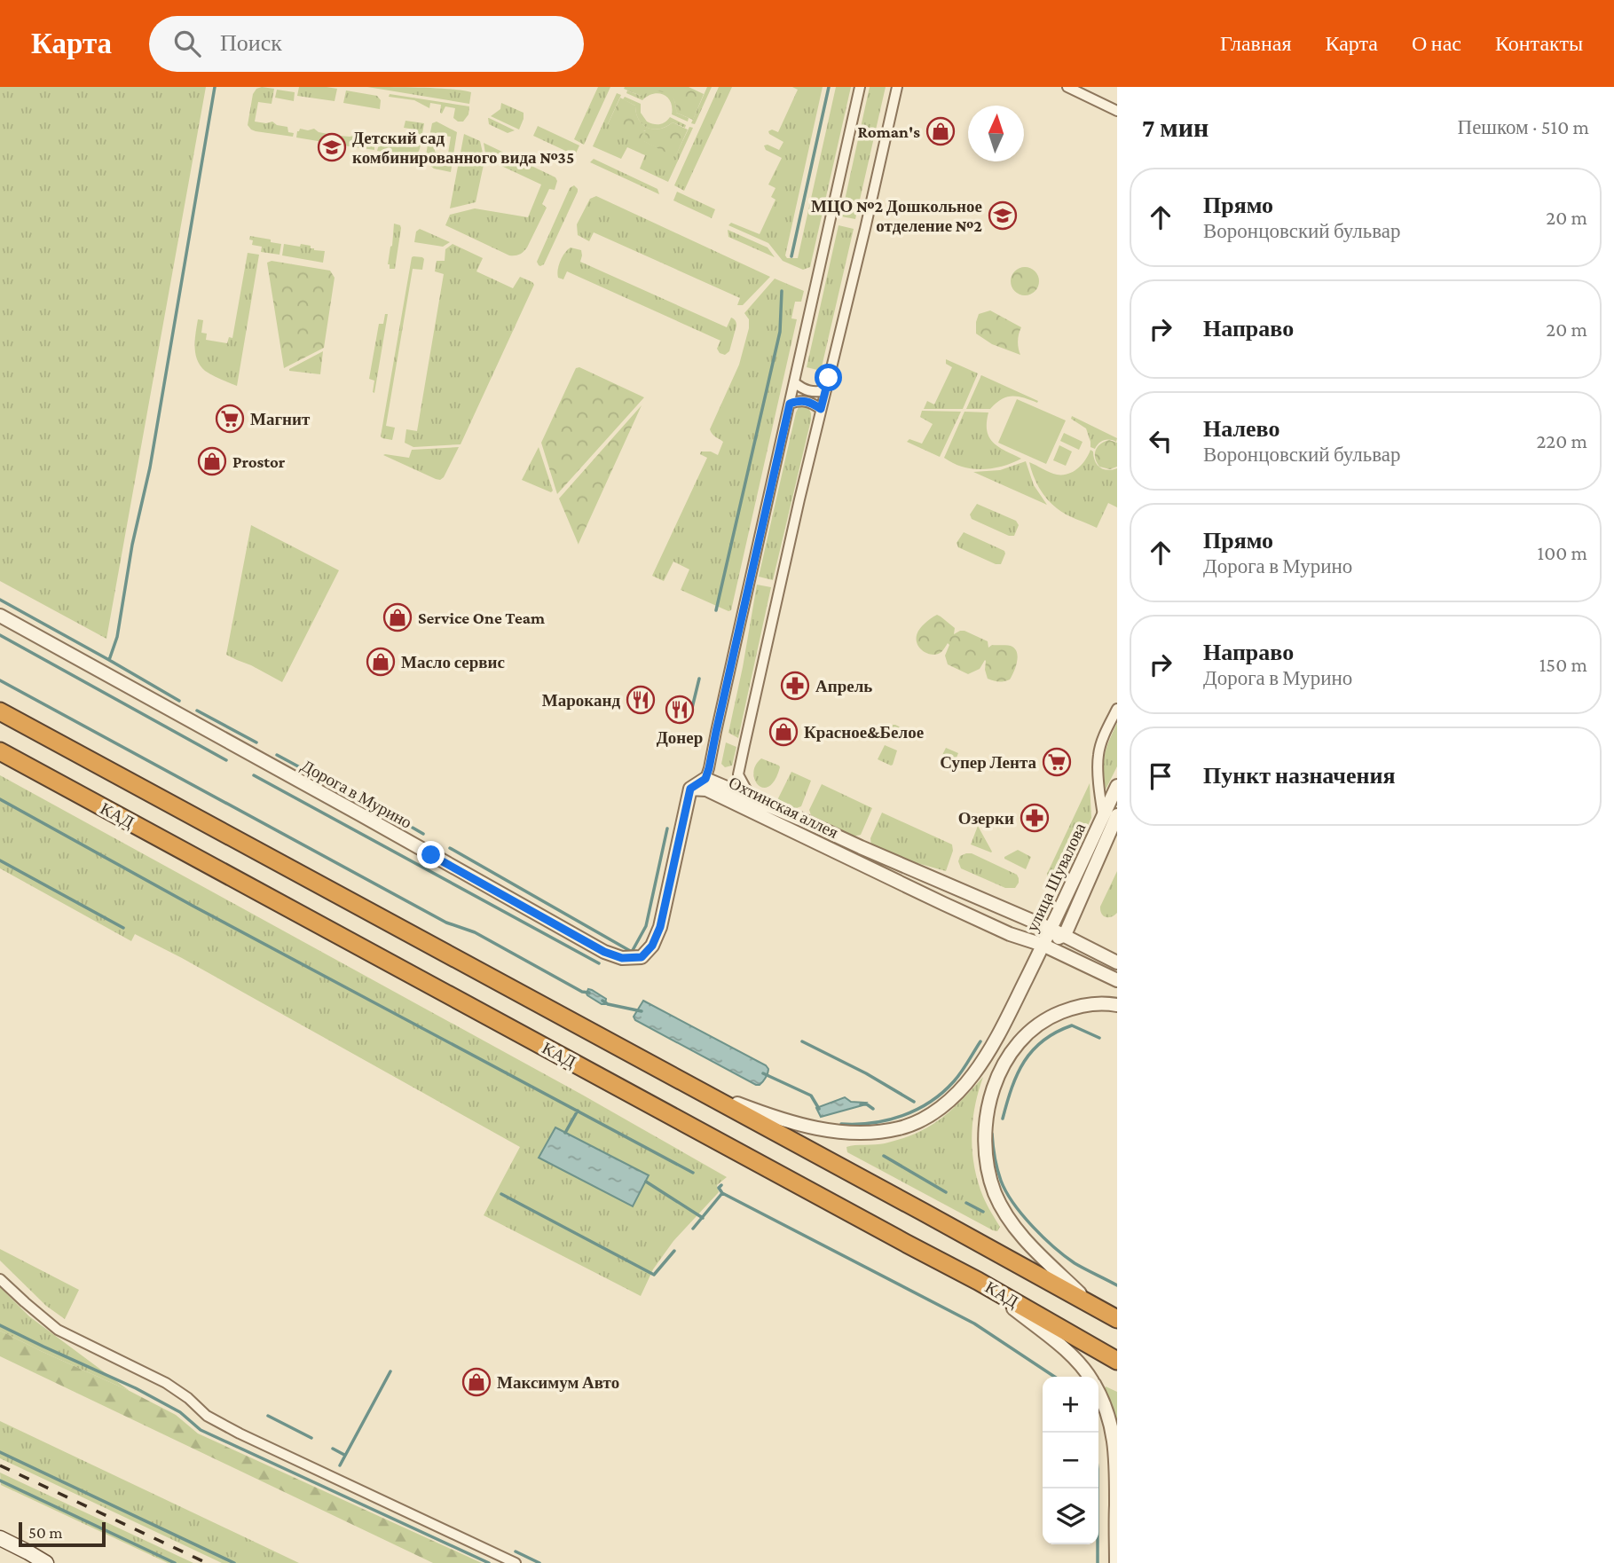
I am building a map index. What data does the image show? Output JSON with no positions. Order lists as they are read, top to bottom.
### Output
{
  "streets": {
    "highway": ["КАД"],
    "street": ["Дорога в Мурино", "Охтинская аллея", "улица Шувалова"]
  },
  "crossings": [
    ["Дорога в Мурино", "Охтинская аллея"],
    ["Охтинская аллея", "улица Шувалова"]
  ],
  "places": {
    "shop": [
      "Roman's",
      "Prostor",
      "Service One Team",
      "Масло сервис",
      "Красное&Белое",
      "Максимум Авто"
    ],
    "school or university": ["Детский сад комбинированного вида №35", "МЦО №2 Дошкольное отделение №2"],
    "supermarket": ["Магнит", "Супер Лента"],
    "pharmacy": ["Апрель", "Озерки"],
    "restaurant": ["Мароканд", "Донер"]
  },
  "scale_bar": "50 m",
  "north": "top",
  "page": {
    "header": "Карта",
    "search": "Поиск",
    "nav": [
      "Главная",
      "Карта",
      "О нас",
      "Контакты"
    ],
    "heading": ["7 мин", "Пешком · 510 m"],
    "list": [
      ["Прямо", "Воронцовский бульвар", "20 m"],
      ["Направо", "20 m"],
      ["Налево", "Воронцовский бульвар", "220 m"],
      ["Прямо", "Дорога в Мурино", "100 m"],
      ["Направо", "Дорога в Мурино", "150 m"],
      "Пункт назначения"
    ],
    "map_buttons": ["+", "−"],
    "scale": "50 m"
  }
}
